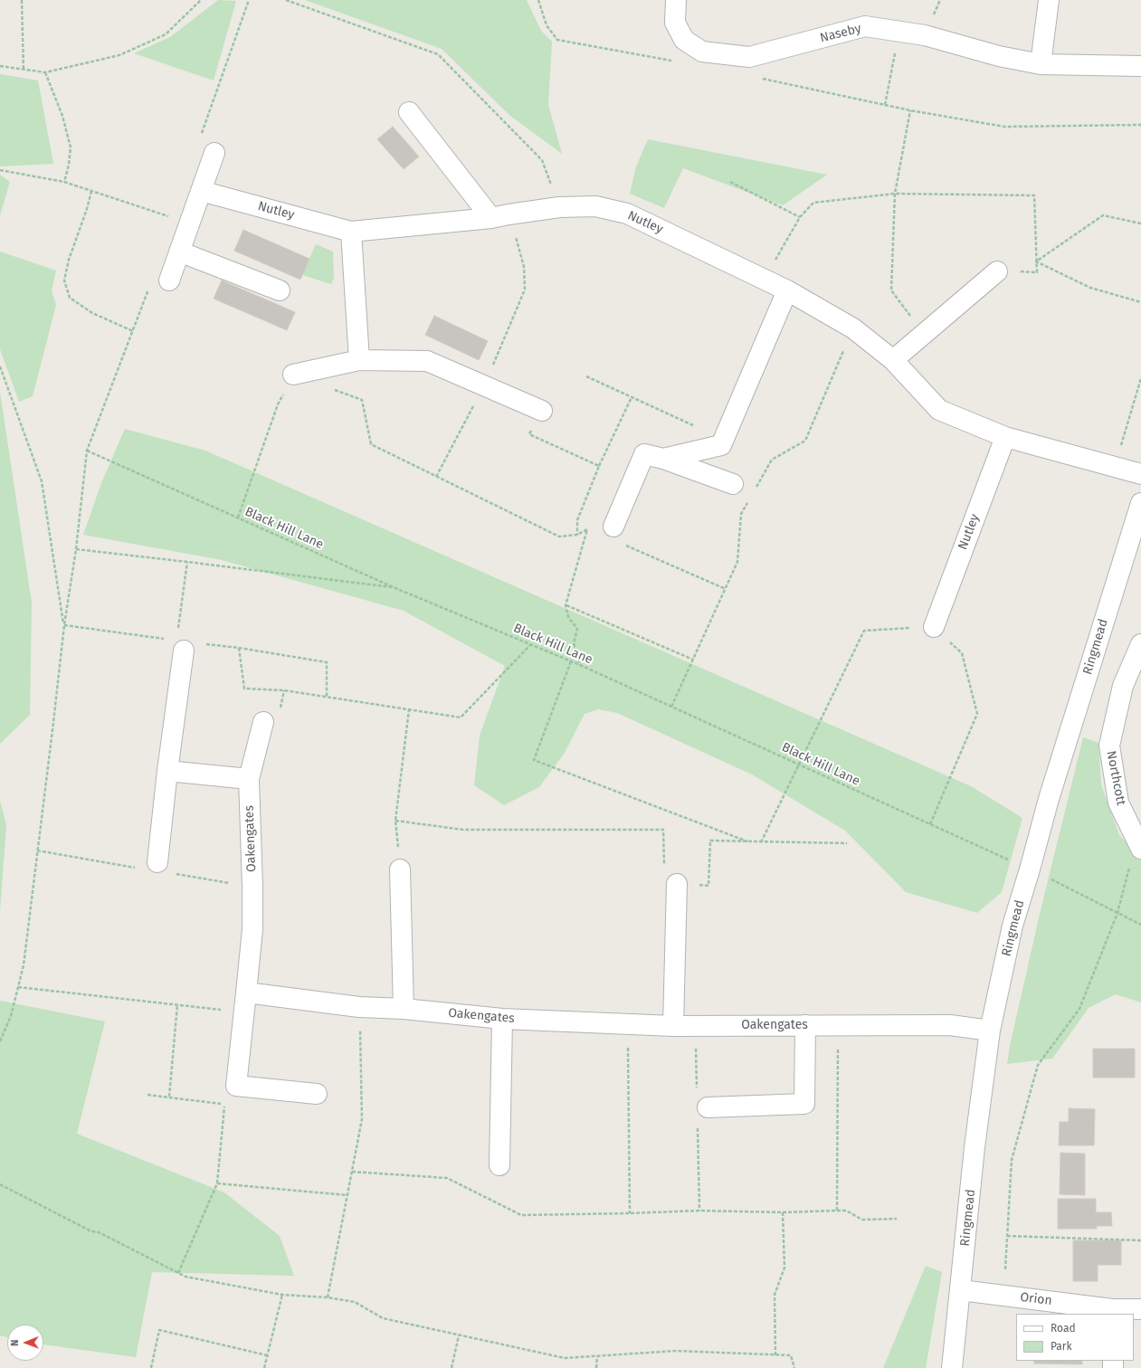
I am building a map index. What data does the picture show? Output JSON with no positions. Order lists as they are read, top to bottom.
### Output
{
  "streets": {
    "street": [
      "Naseby",
      "Nutley",
      "Ringmead",
      "Northcott",
      "Oakengates",
      "Orion"
    ],
    "path": ["Black Hill Lane"]
  },
  "crossings": [
    ["Ringmead", "Oakengates"],
    ["Ringmead", "Orion"]
  ],
  "legend": ["Road", "Park"],
  "north": "left"
}
